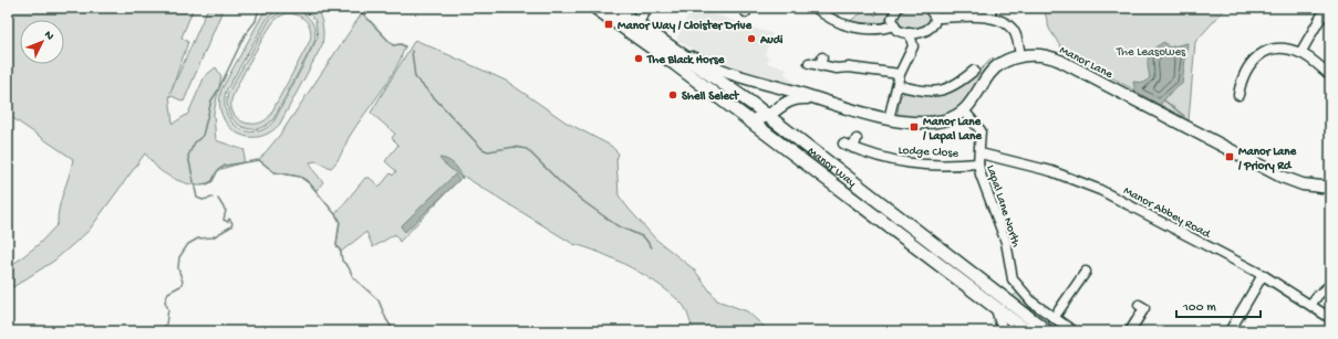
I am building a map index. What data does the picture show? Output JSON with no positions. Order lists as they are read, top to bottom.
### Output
{
  "streets": {
    "highway": ["Manor Way"],
    "main road": ["Manor Lane"],
    "street": ["Lodge Close", "Lapal Lane North", "Manor Abbey Road"]
  },
  "crossings": [
    ["Manor Lane", "Manor Way"],
    ["Manor Lane", "Lapal Lane North"],
    ["Lodge Close", "Lapal Lane North"],
    ["Lapal Lane North", "Manor Abbey Road"]
  ],
  "parks": ["The Leasowes"],
  "places": {
    "transit": ["Manor Way / Cloister Drive", "Manor Lane / Lapal Lane", "Manor Lane / Priory Rd"],
    "other": ["Audi", "The Black Horse", "Shell Select"]
  },
  "scale_bar": "100 m",
  "north": "top right"
}
